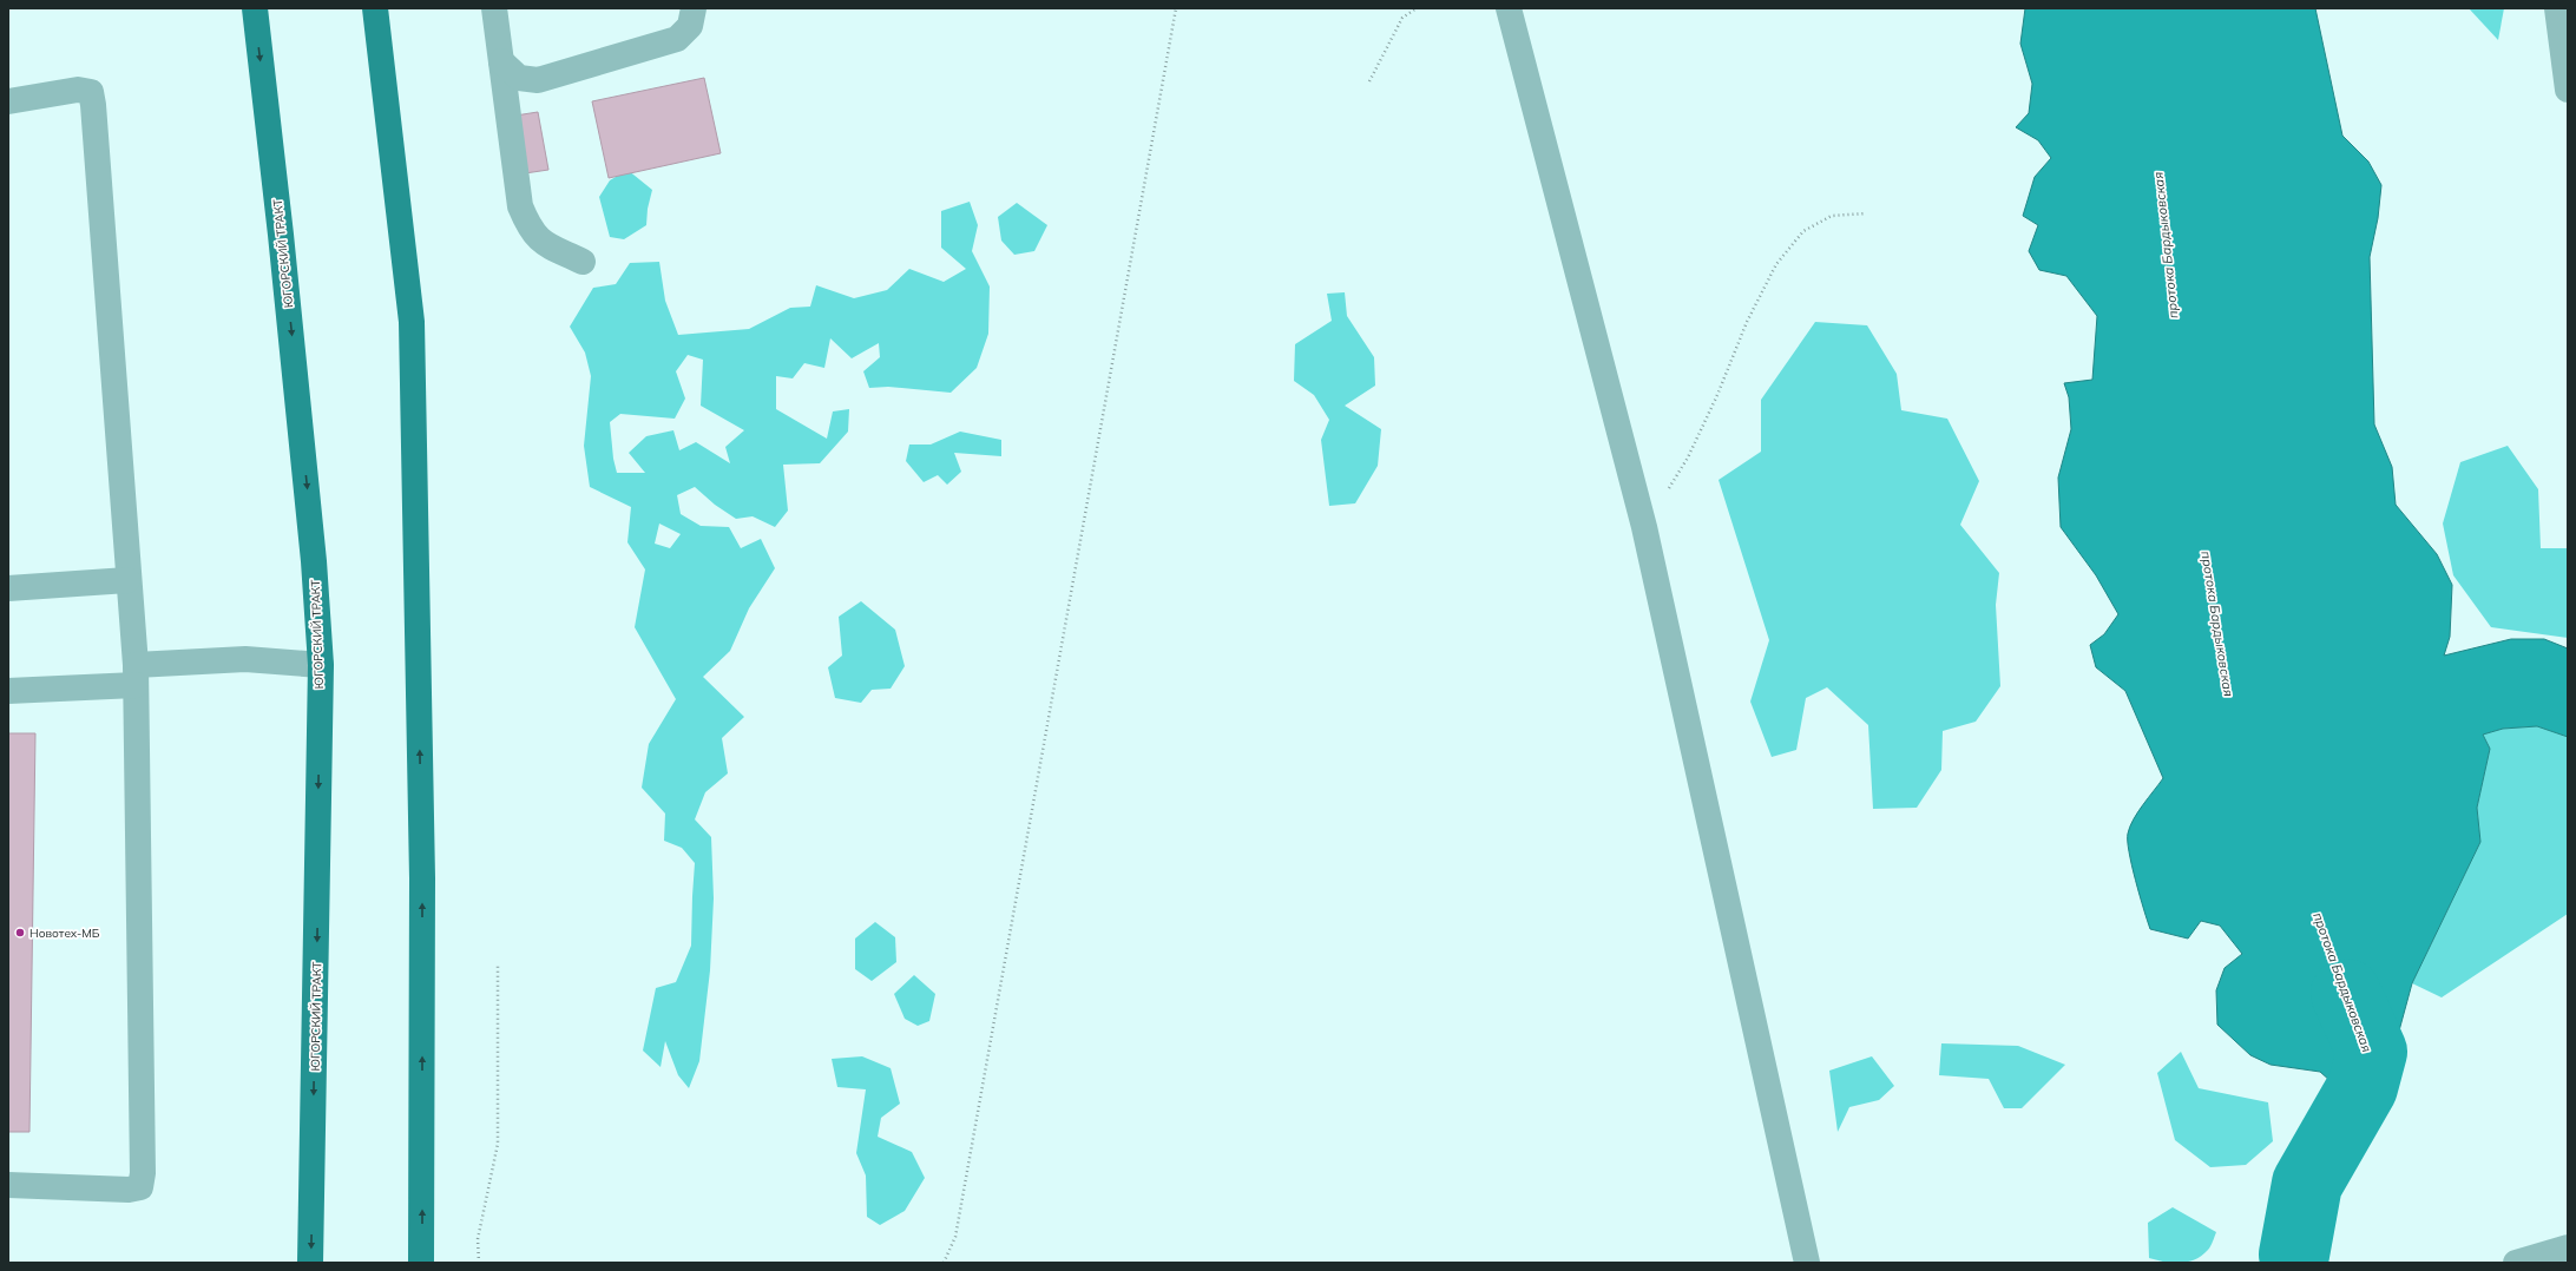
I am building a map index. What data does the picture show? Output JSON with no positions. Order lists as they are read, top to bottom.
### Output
{
  "streets": {
    "main road": ["ЮГОРСКИЙ ТРАКТ"]
  },
  "water": ["протока Бардыковская"],
  "places": ["Новотех-МБ"]
}
